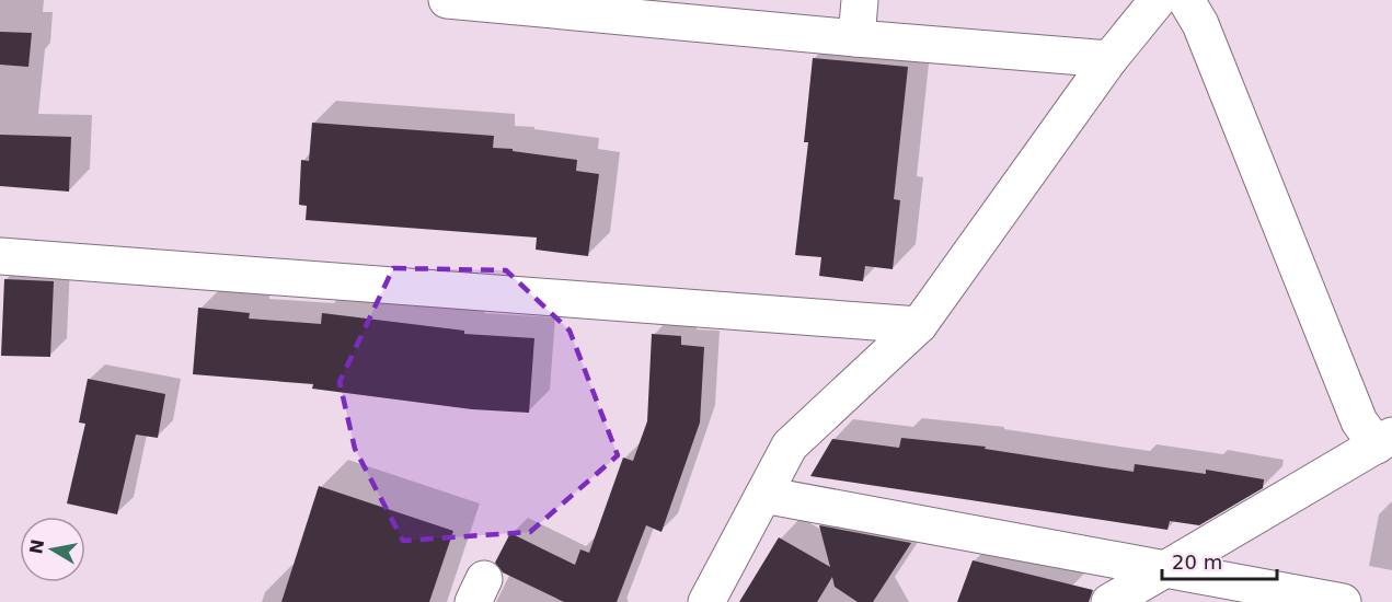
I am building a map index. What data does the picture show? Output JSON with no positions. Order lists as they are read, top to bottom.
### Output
{
  "scale_bar": "20 m",
  "north": "left"
}
